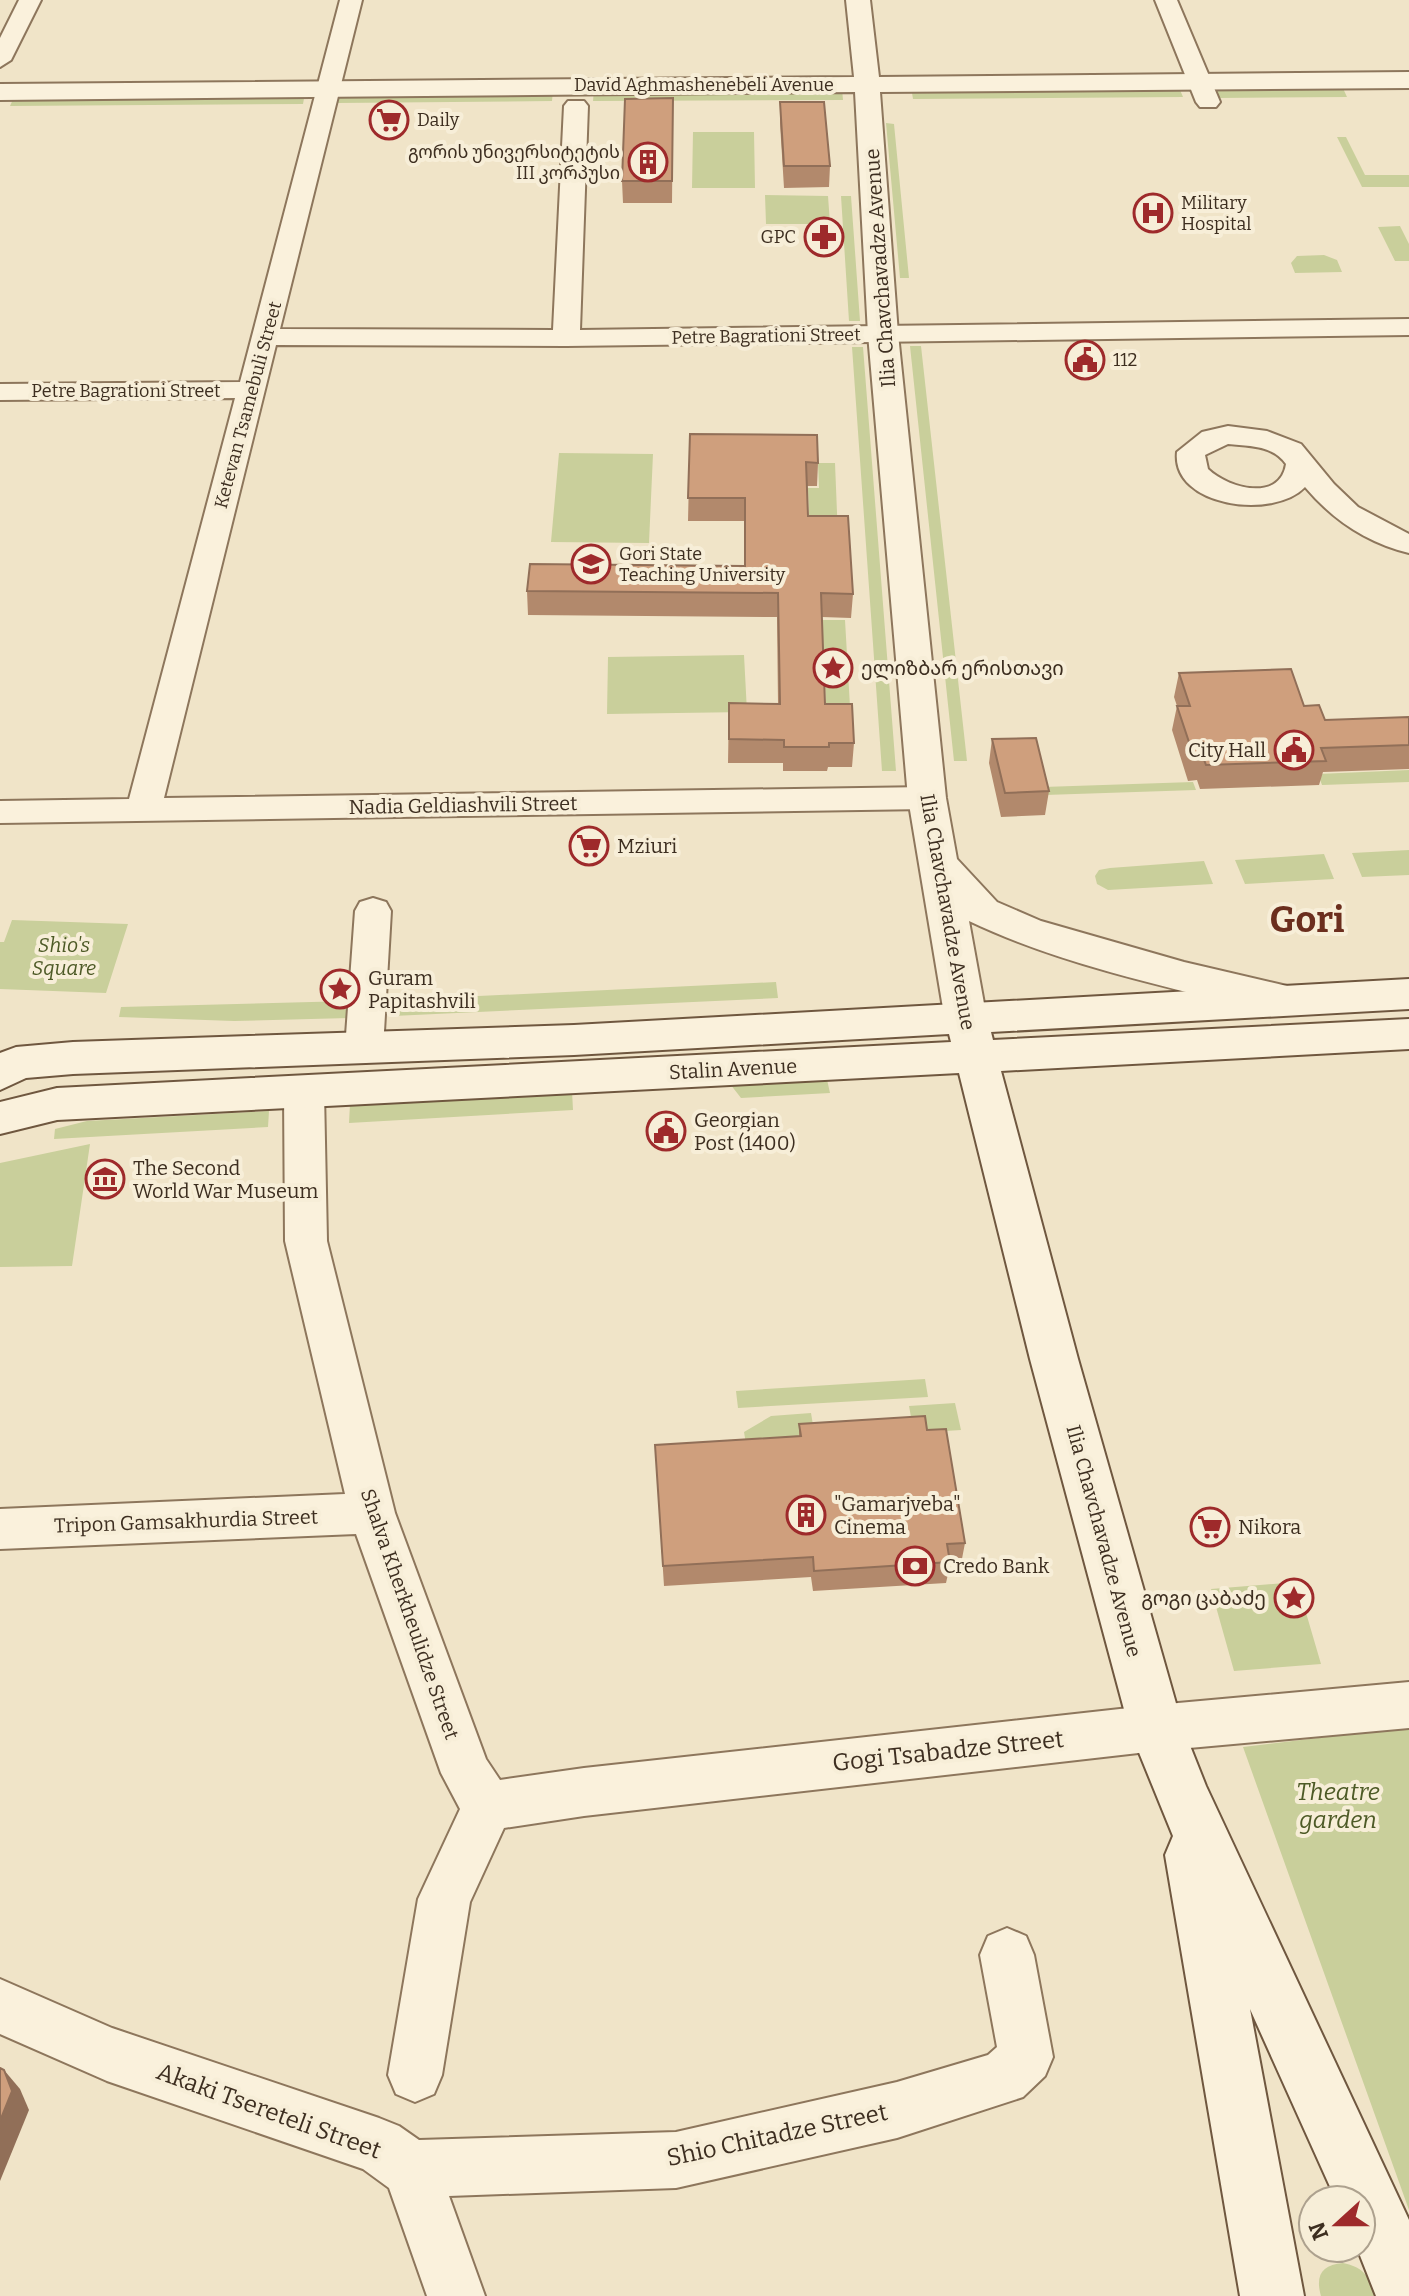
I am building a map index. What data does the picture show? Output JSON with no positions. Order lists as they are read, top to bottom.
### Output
{
  "streets": {
    "street": [
      "David Aghmashenebeli Avenue",
      "Ilia Chavchavadze Avenue",
      "Petre Bagrationi Street",
      "Ketevan Tsamebuli Street",
      "Nadia Geldiashvili Street",
      "Stalin Avenue",
      "Tripon Gamsakhurdia Street",
      "Shalva Kherkheulidze Street",
      "Gogi Tsabadze Street",
      "Akaki Tsereteli Street",
      "Shio Chitadze Street"
    ]
  },
  "crossings": [
    ["David Aghmashenebeli Avenue", "Ilia Chavchavadze Avenue"],
    ["David Aghmashenebeli Avenue", "Ketevan Tsamebuli Street"],
    ["Ilia Chavchavadze Avenue", "Petre Bagrationi Street"],
    ["Ilia Chavchavadze Avenue", "Nadia Geldiashvili Street"],
    ["Ilia Chavchavadze Avenue", "Stalin Avenue"],
    ["Ilia Chavchavadze Avenue", "Gogi Tsabadze Street"],
    ["Petre Bagrationi Street", "Ketevan Tsamebuli Street"],
    ["Ketevan Tsamebuli Street", "Nadia Geldiashvili Street"],
    ["Stalin Avenue", "Shalva Kherkheulidze Street"],
    ["Tripon Gamsakhurdia Street", "Shalva Kherkheulidze Street"],
    ["Shalva Kherkheulidze Street", "Gogi Tsabadze Street"],
    ["Akaki Tsereteli Street", "Shio Chitadze Street"]
  ],
  "districts": ["Gori"],
  "parks": ["Shio's Square", "Theatre garden"],
  "places": {
    "supermarket": ["Daily", "Mziuri", "Nikora"],
    "building": ["გორის უნივერსიტეტის III კორპუსი", "\"Gamarjveba\" Cinema"],
    "hospital": ["Military Hospital"],
    "pharmacy": ["GPC"],
    "public building": ["112", "City Hall", "Georgian Post (1400)"],
    "school or university": ["Gori State Teaching University"],
    "place": ["ელიზბარ ერისთავი", "Guram Papitashvili", "გოგი ცაბაძე"],
    "museum": ["The Second World War Museum"],
    "bank": ["Credo Bank"]
  },
  "north": "left"
}
